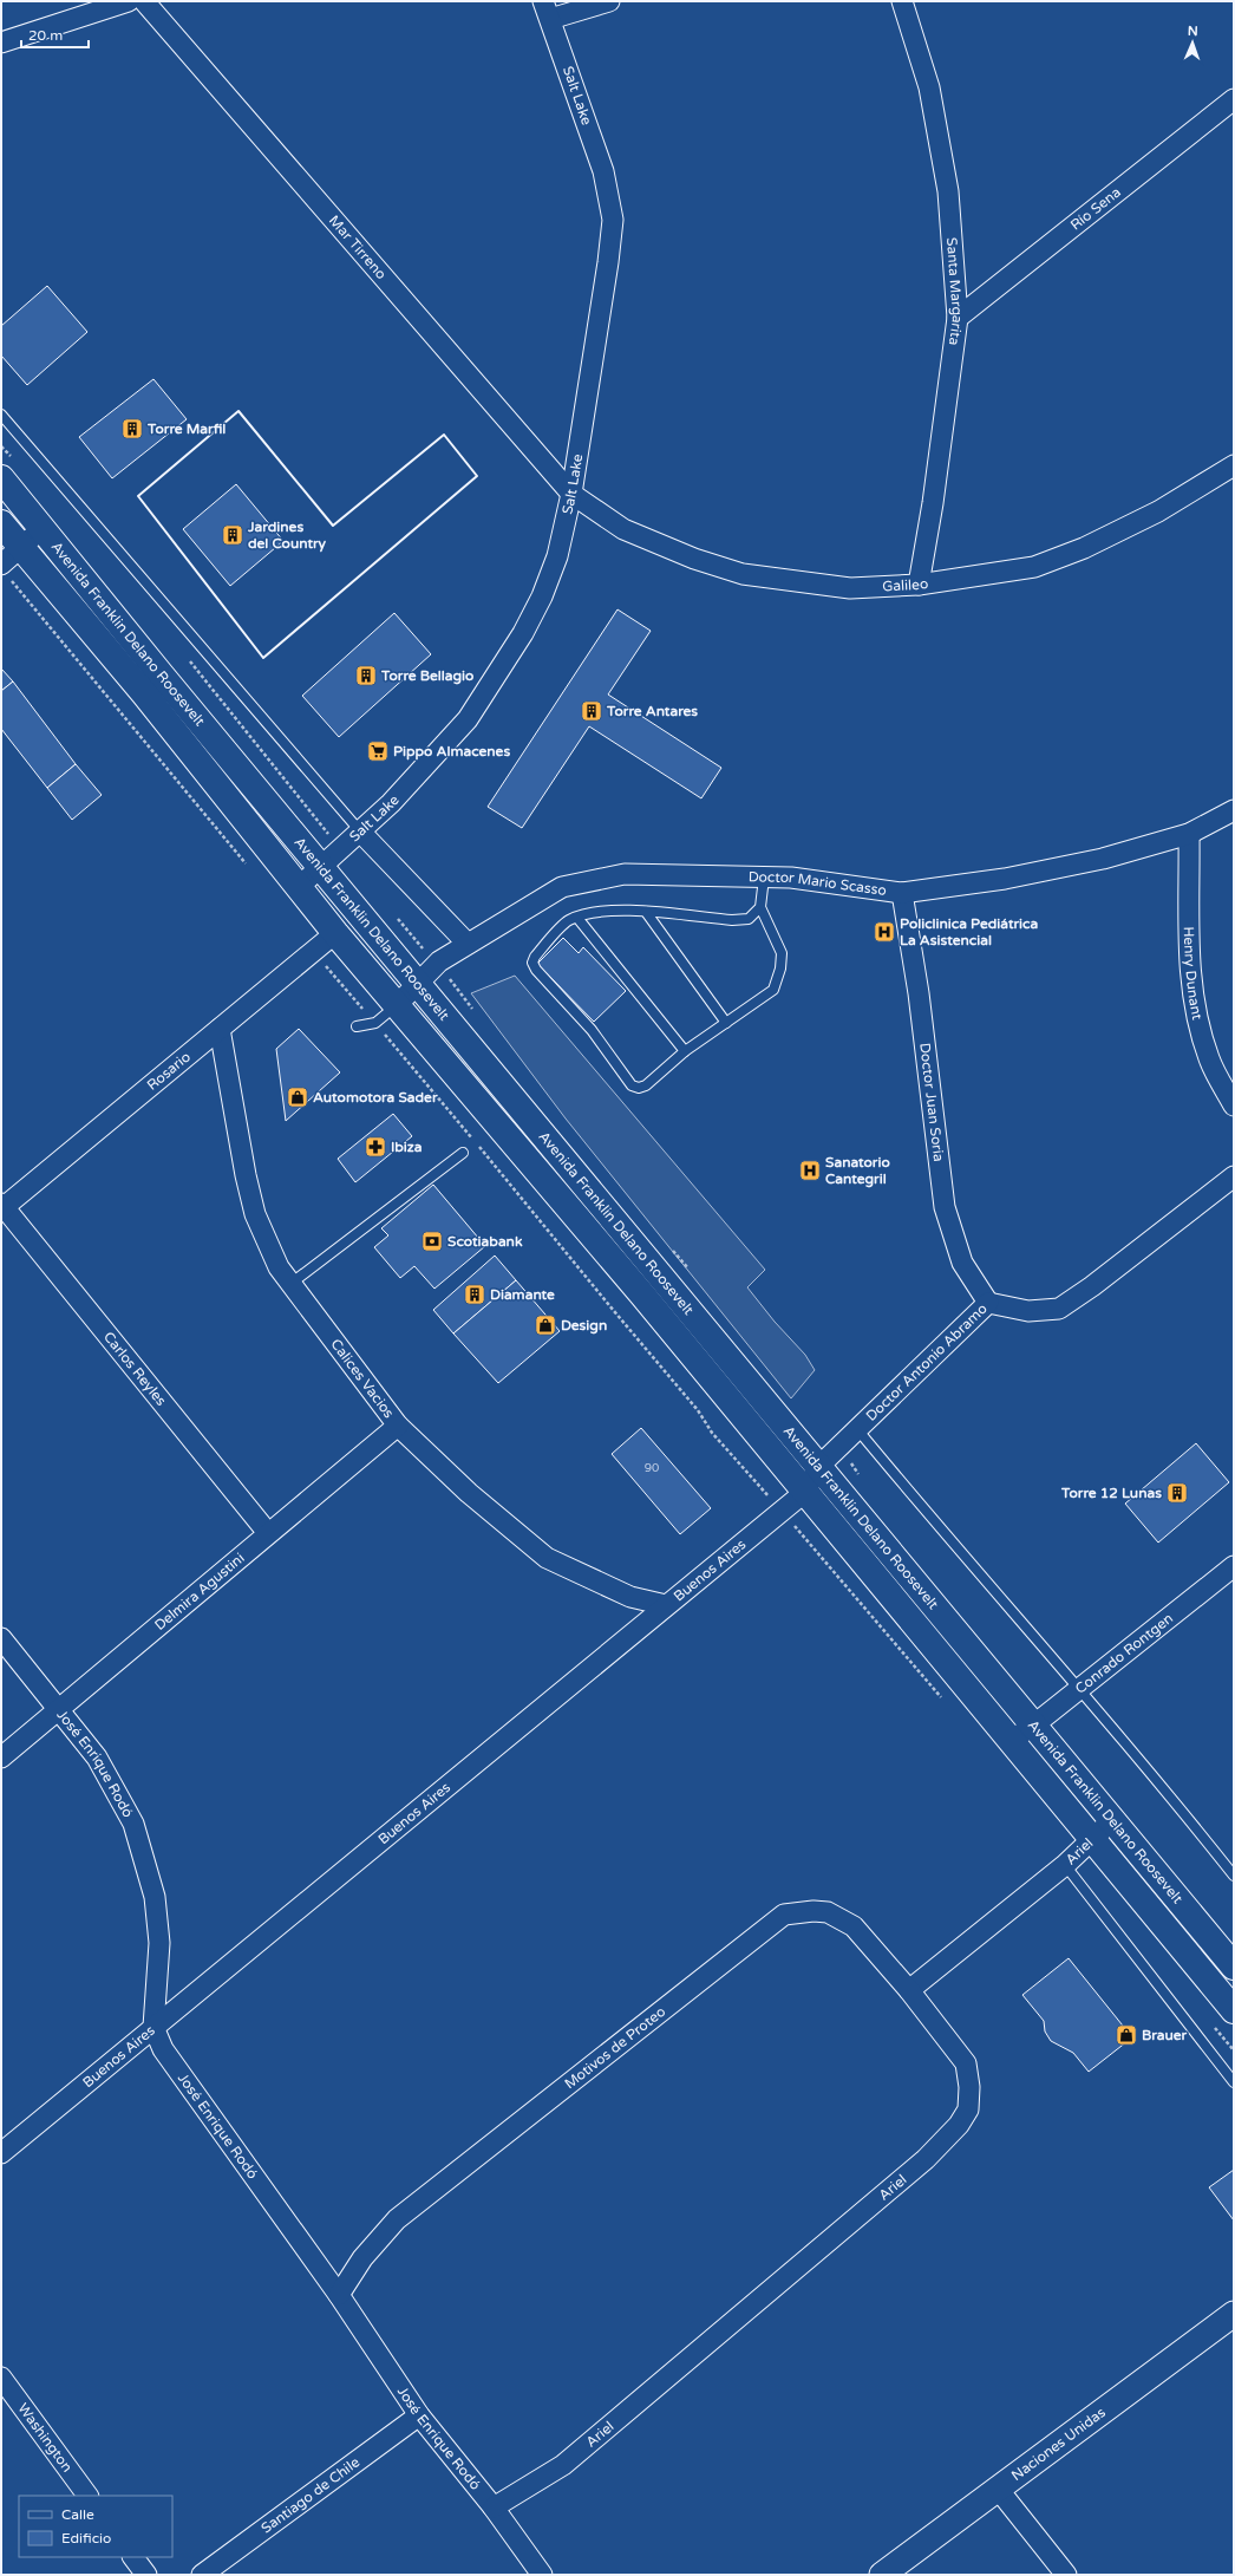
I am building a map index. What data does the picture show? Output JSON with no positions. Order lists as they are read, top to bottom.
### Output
{
  "streets": {
    "main road": ["Avenida Franklin Delano Roosevelt"],
    "street": [
      "Salt Lake",
      "Río Sena",
      "Mar Tirreno",
      "Santa Margarita",
      "Galileo",
      "Doctor Mario Scasso",
      "Henry Dunant",
      "Rosario",
      "Doctor Juan Soria",
      "Doctor Antonio Abramo",
      "Carlos Reyles",
      "Calices Vacios",
      "Buenos Aires",
      "Delmira Agustini",
      "Conrado Rontgen",
      "José Enrique Rodó",
      "Ariel",
      "Motivos de Proteo",
      "Washington",
      "Naciones Unidas",
      "Santiago de Chile"
    ]
  },
  "crossings": [
    ["Salt Lake", "Mar Tirreno"],
    ["Salt Lake", "Galileo"],
    ["Salt Lake", "Avenida Franklin Delano Roosevelt"],
    ["Río Sena", "Santa Margarita"],
    ["Mar Tirreno", "Galileo"],
    ["Santa Margarita", "Galileo"],
    ["Avenida Franklin Delano Roosevelt", "Doctor Mario Scasso"],
    ["Avenida Franklin Delano Roosevelt", "Rosario"],
    ["Avenida Franklin Delano Roosevelt", "Doctor Antonio Abramo"],
    ["Avenida Franklin Delano Roosevelt", "Buenos Aires"],
    ["Avenida Franklin Delano Roosevelt", "Conrado Rontgen"],
    ["Avenida Franklin Delano Roosevelt", "Ariel"],
    ["Doctor Mario Scasso", "Henry Dunant"],
    ["Doctor Mario Scasso", "Doctor Juan Soria"],
    ["Rosario", "Carlos Reyles"],
    ["Rosario", "Calices Vacios"],
    ["Doctor Juan Soria", "Doctor Antonio Abramo"],
    ["Doctor Antonio Abramo", "Buenos Aires"],
    ["Carlos Reyles", "Delmira Agustini"],
    ["Calices Vacios", "Buenos Aires"],
    ["Calices Vacios", "Delmira Agustini"],
    ["Buenos Aires", "José Enrique Rodó"],
    ["Delmira Agustini", "José Enrique Rodó"],
    ["José Enrique Rodó", "Ariel"],
    ["José Enrique Rodó", "Motivos de Proteo"],
    ["José Enrique Rodó", "Santiago de Chile"],
    ["Ariel", "Motivos de Proteo"]
  ],
  "places": {
    "building": [
      "Torre Marfil",
      "Jardines del Country",
      "Torre Bellagio",
      "Torre Antares",
      "Diamante",
      "Torre 12 Lunas"
    ],
    "supermarket": ["Pippo Almacenes"],
    "hospital": ["Policlinica Pediátrica La Asistencial", "Sanatorio Cantegril"],
    "shop": ["Automotora Sader", "Design", "Brauer"],
    "pharmacy": ["Ibiza"],
    "bank": ["Scotiabank"]
  },
  "house_numbers": ["90"],
  "legend": ["Calle", "Edificio"],
  "scale_bar": "20 m",
  "north": "top"
}
